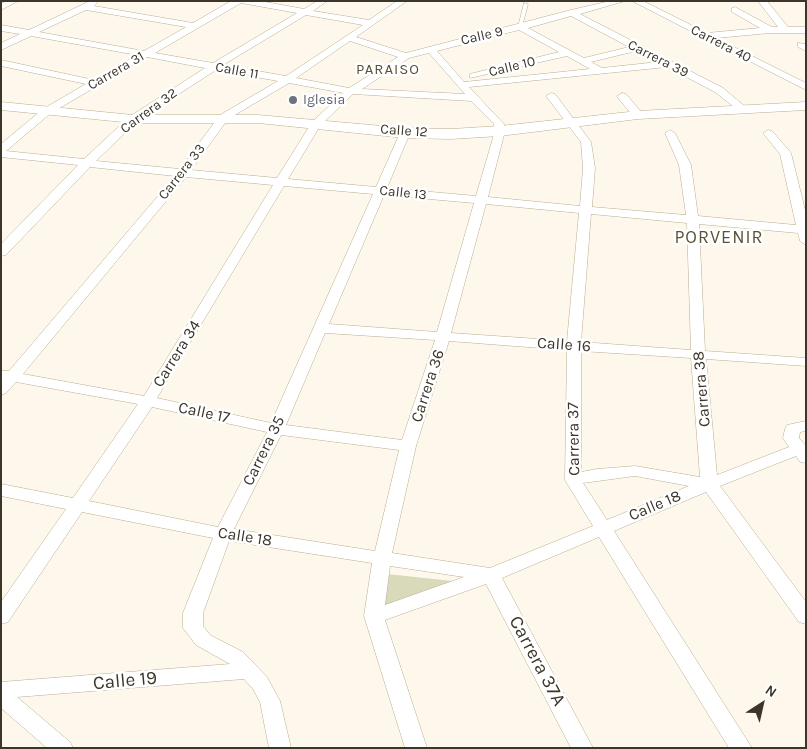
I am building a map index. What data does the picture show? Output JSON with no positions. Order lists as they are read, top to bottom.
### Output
{
  "streets": {
    "street": [
      "Calle 9",
      "Carrera 40",
      "Carrera 39",
      "Calle 10",
      "Carrera 31",
      "Calle 11",
      "Carrera 32",
      "Calle 12",
      "Carrera 33",
      "Calle 13",
      "Calle 16",
      "Carrera 34",
      "Carrera 36",
      "Carrera 38",
      "Calle 17",
      "Carrera 37",
      "Carrera 35",
      "Calle 18",
      "Carrera 37A",
      "Calle 19"
    ]
  },
  "crossings": [
    ["Calle 9", "Carrera 39"],
    ["Calle 9", "Calle 11"],
    ["Calle 9", "Carrera 34"],
    ["Carrera 39", "Calle 12"],
    ["Carrera 31", "Calle 11"],
    ["Carrera 31", "Calle 12"],
    ["Calle 11", "Carrera 32"],
    ["Calle 11", "Carrera 33"],
    ["Calle 11", "Carrera 34"],
    ["Carrera 32", "Calle 12"],
    ["Carrera 32", "Calle 13"],
    ["Calle 12", "Carrera 33"],
    ["Calle 12", "Carrera 34"],
    ["Calle 12", "Carrera 36"],
    ["Calle 12", "Carrera 37"],
    ["Calle 12", "Carrera 35"],
    ["Carrera 33", "Calle 13"],
    ["Carrera 33", "Calle 17"],
    ["Calle 13", "Carrera 34"],
    ["Calle 13", "Carrera 36"],
    ["Calle 13", "Carrera 38"],
    ["Calle 13", "Carrera 37"],
    ["Calle 13", "Carrera 35"],
    ["Calle 16", "Carrera 36"],
    ["Calle 16", "Carrera 38"],
    ["Calle 16", "Carrera 37"],
    ["Calle 16", "Carrera 35"],
    ["Carrera 34", "Calle 17"],
    ["Carrera 34", "Calle 18"],
    ["Carrera 36", "Calle 17"],
    ["Carrera 36", "Calle 18"],
    ["Carrera 38", "Calle 18"],
    ["Calle 17", "Carrera 35"],
    ["Carrera 37", "Calle 18"],
    ["Carrera 35", "Calle 18"],
    ["Carrera 35", "Calle 19"],
    ["Calle 18", "Carrera 37A"]
  ],
  "districts": ["PARAISO", "PORVENIR"],
  "places": ["Iglesia"],
  "north": "top right"
}
